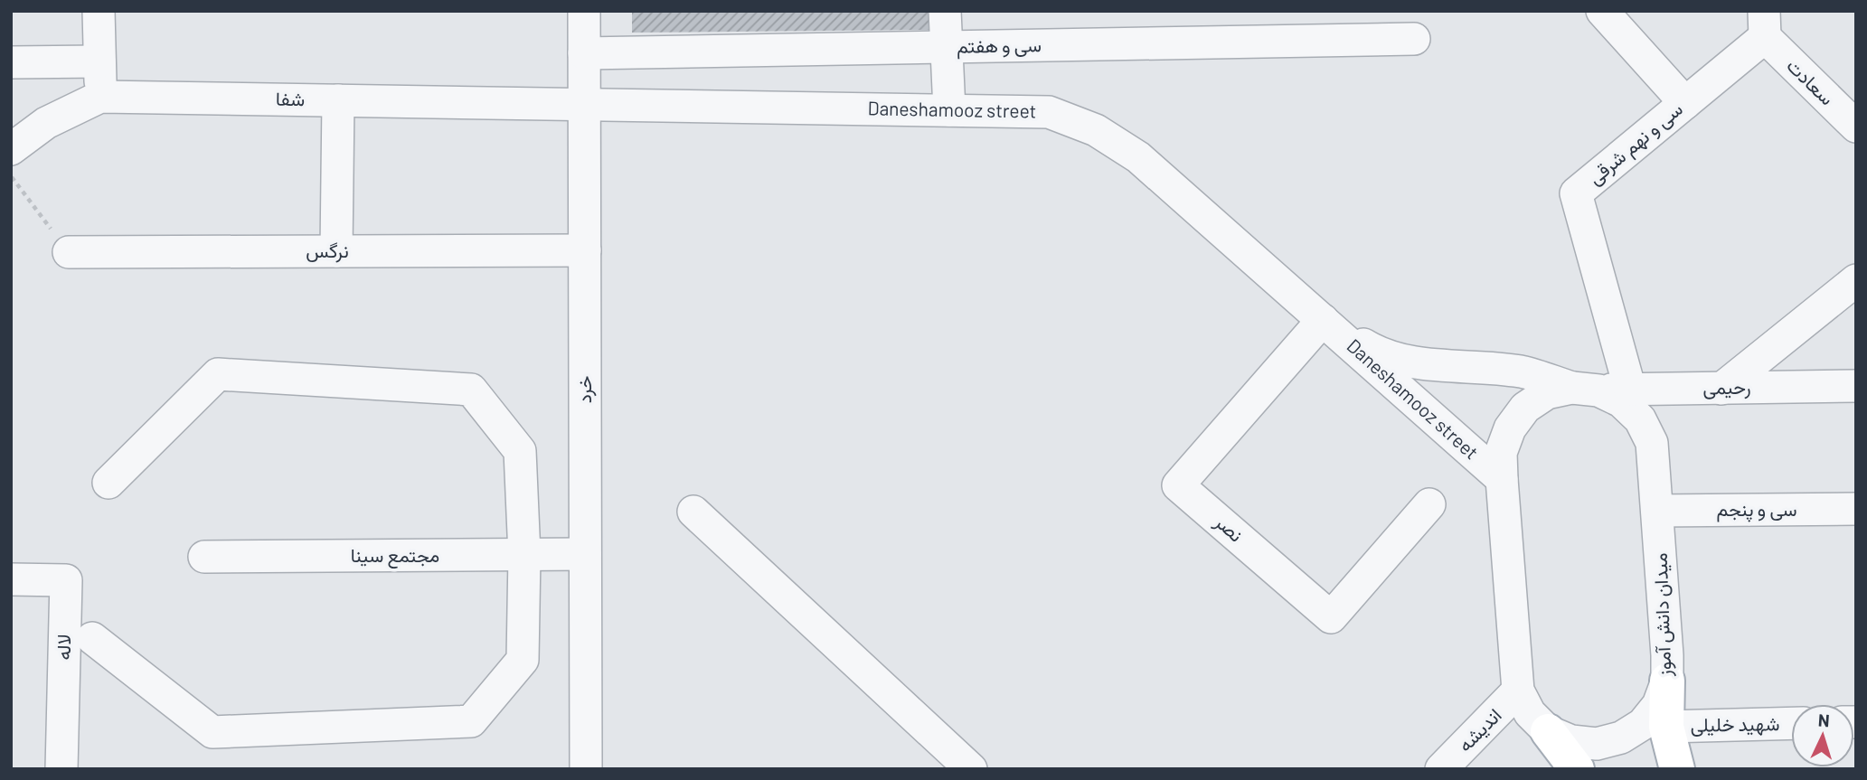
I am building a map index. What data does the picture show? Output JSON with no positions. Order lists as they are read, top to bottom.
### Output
{
  "streets": {
    "street": [
      "سی و هفتم",
      "سعادت",
      "شفا",
      "Daneshamooz street",
      "سی و نهم شرقی",
      "نرگس",
      "رحیمی",
      "خرد",
      "سی و پنجم",
      "نصر",
      "مجتمع سینا",
      "میدان دانش آموز",
      "لاله",
      "شهید خلیلی",
      "اندیشه"
    ]
  },
  "crossings": [
    ["سی و هفتم", "خرد"],
    ["سعادت", "سی و نهم شرقی"],
    ["شفا", "Daneshamooz street"],
    ["شفا", "خرد"],
    ["Daneshamooz street", "رحیمی"],
    ["Daneshamooz street", "خرد"],
    ["Daneshamooz street", "نصر"],
    ["Daneshamooz street", "میدان دانش آموز"],
    ["سی و نهم شرقی", "رحیمی"],
    ["نرگس", "خرد"],
    ["رحیمی", "میدان دانش آموز"],
    ["خرد", "مجتمع سینا"],
    ["سی و پنجم", "میدان دانش آموز"],
    ["میدان دانش آموز", "اندیشه"]
  ],
  "north": "top"
}
